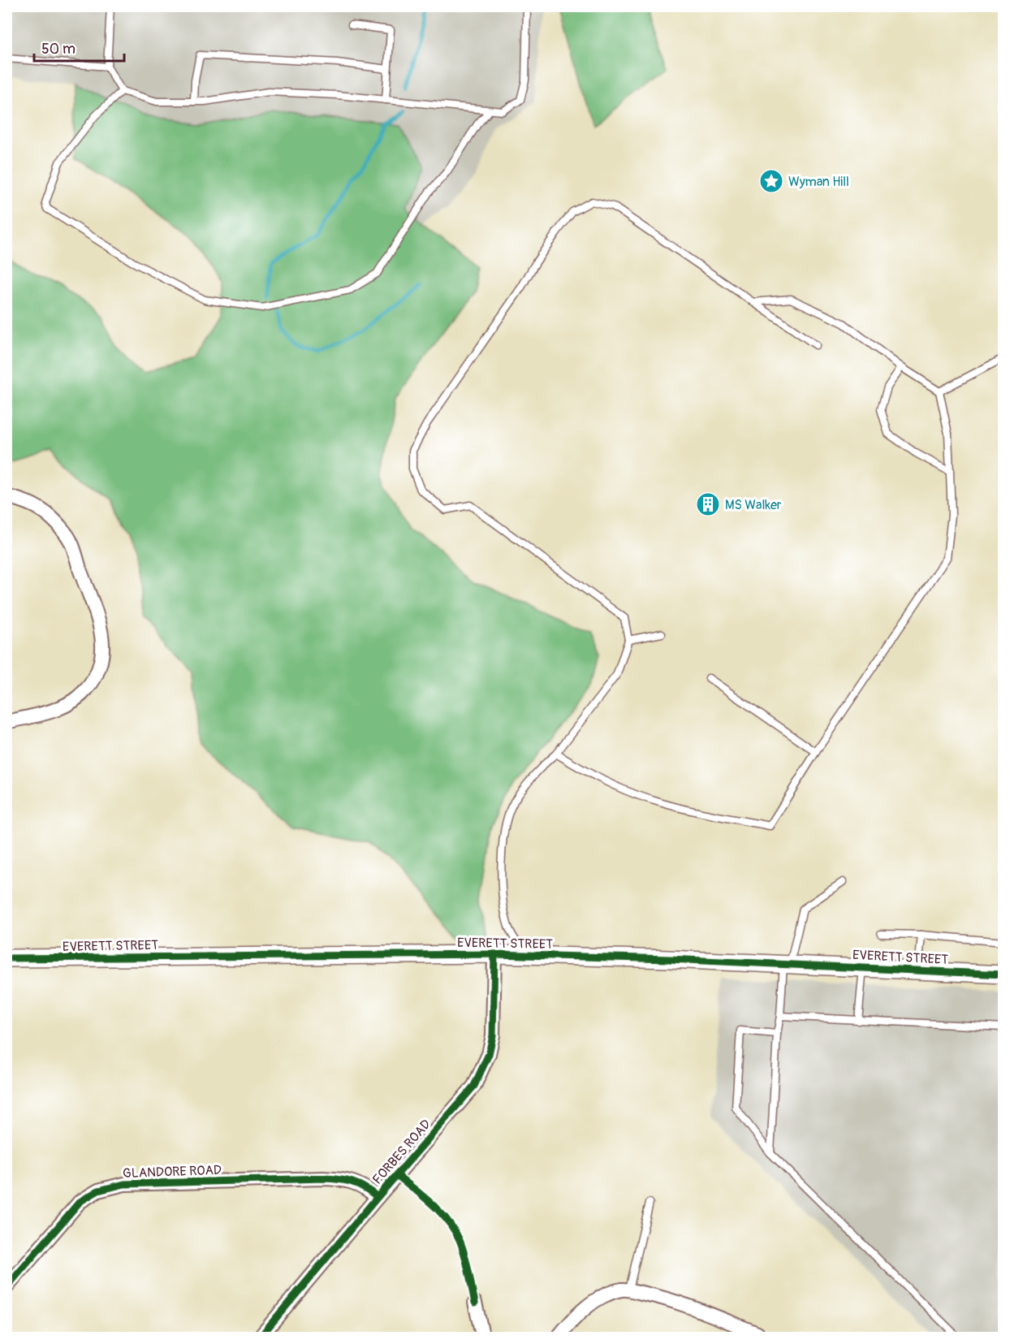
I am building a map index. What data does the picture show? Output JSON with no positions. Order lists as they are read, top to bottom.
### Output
{
  "streets": {
    "street": ["EVERETT STREET", "FORBES ROAD", "GLANDORE ROAD"]
  },
  "crossings": [
    ["EVERETT STREET", "FORBES ROAD"],
    ["FORBES ROAD", "GLANDORE ROAD"]
  ],
  "places": {
    "place": ["Wyman Hill"],
    "building": ["MS Walker"]
  },
  "scale_bar": "50 m"
}
